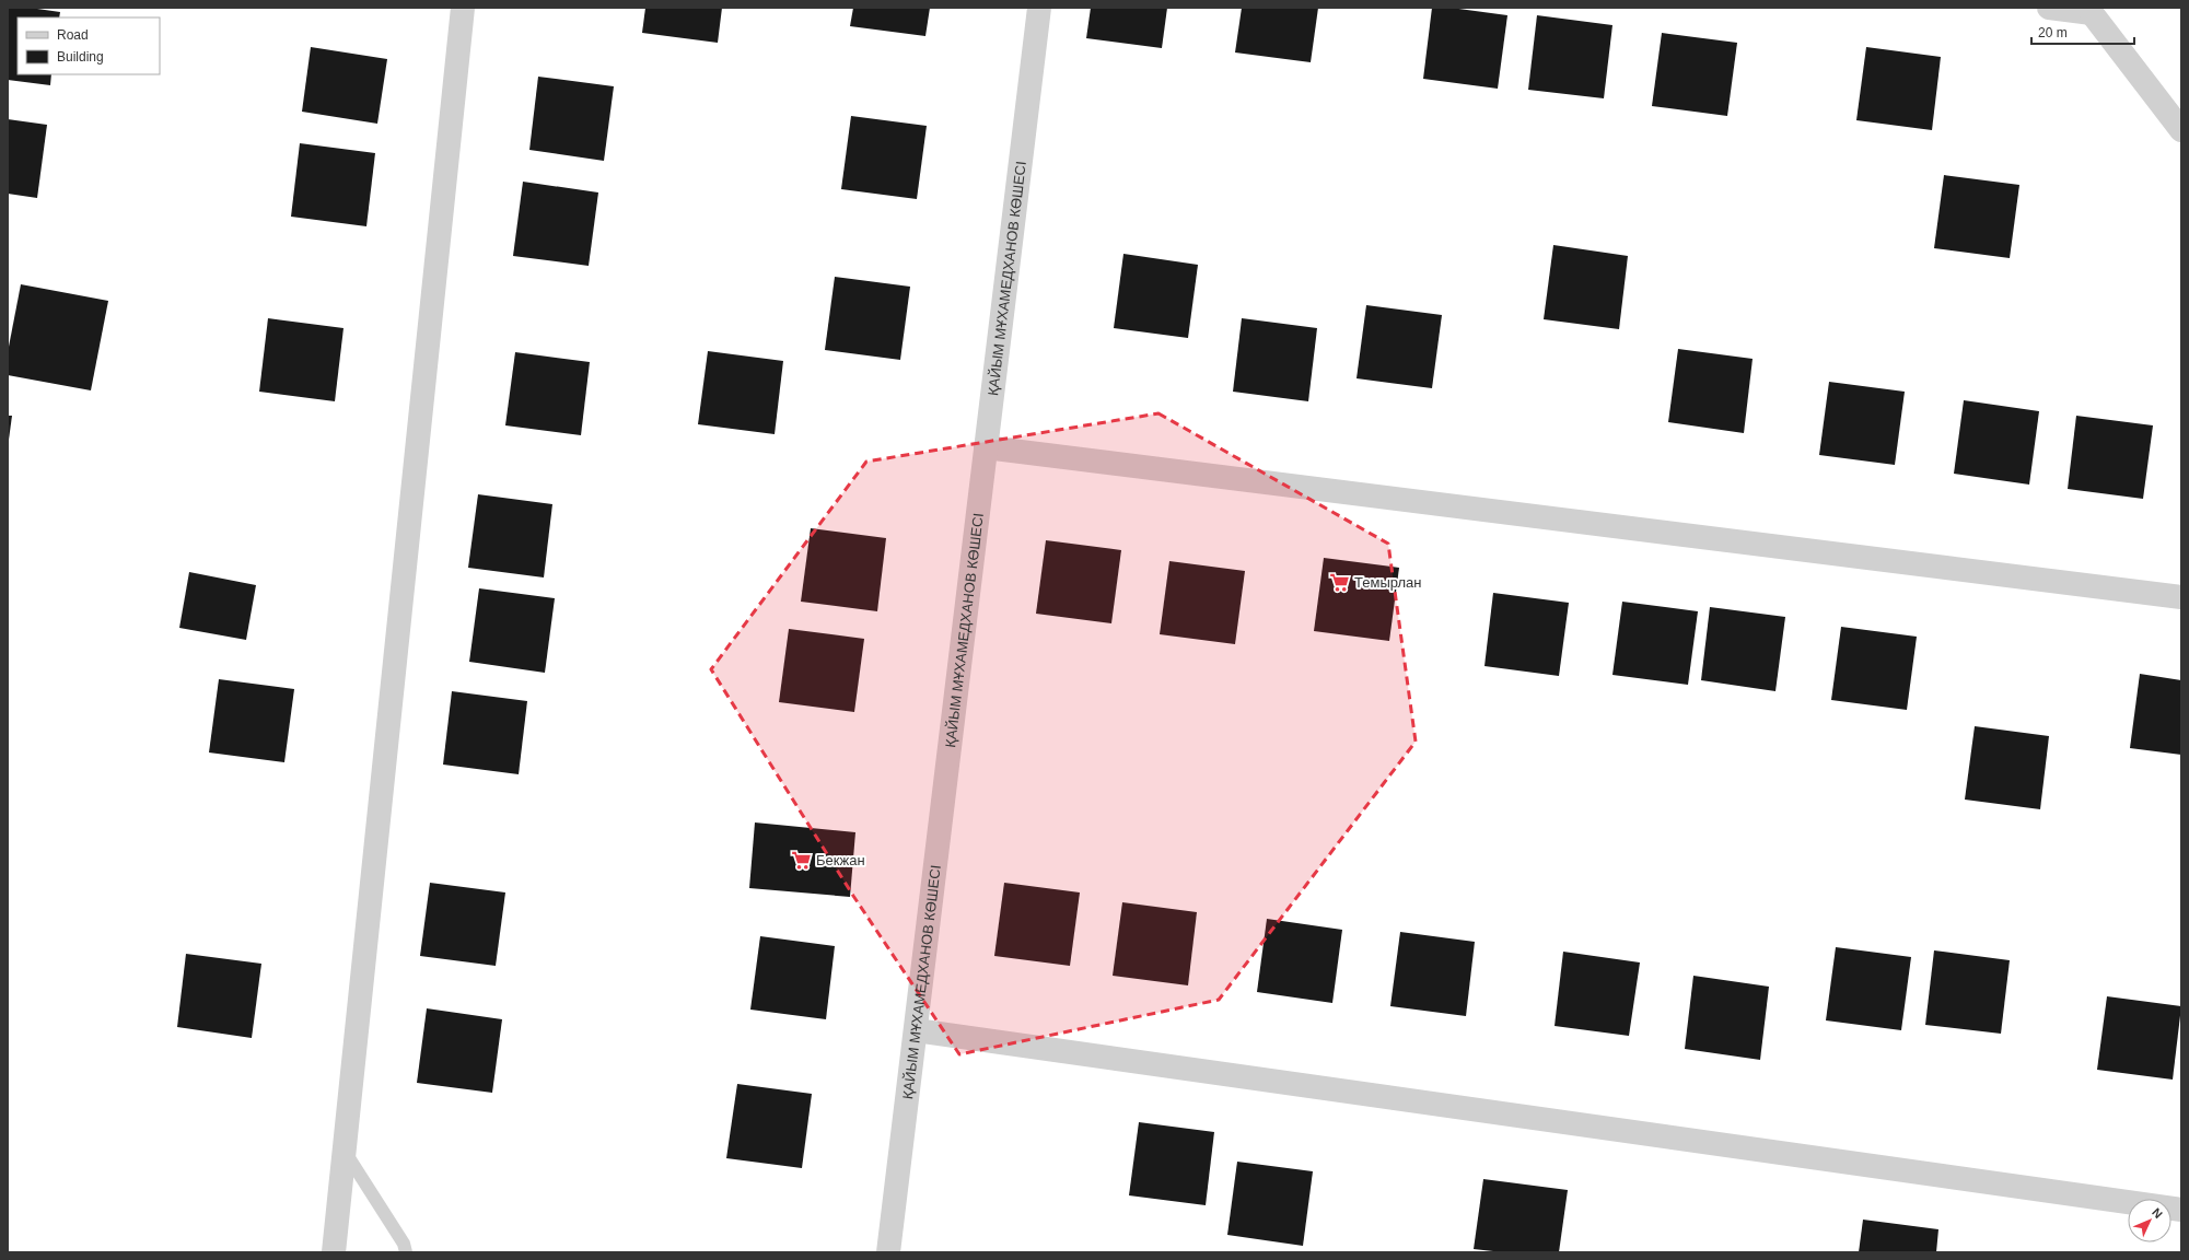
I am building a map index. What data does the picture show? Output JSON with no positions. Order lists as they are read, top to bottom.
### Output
{
  "streets": {
    "street": ["ҚАЙЫМ МҰХАМЕДХАНОВ КӨШЕСІ"]
  },
  "places": {
    "supermarket": ["Темырлан", "Бекжан"]
  },
  "legend": ["Road", "Building"],
  "scale_bar": "20 m",
  "north": "top right"
}
